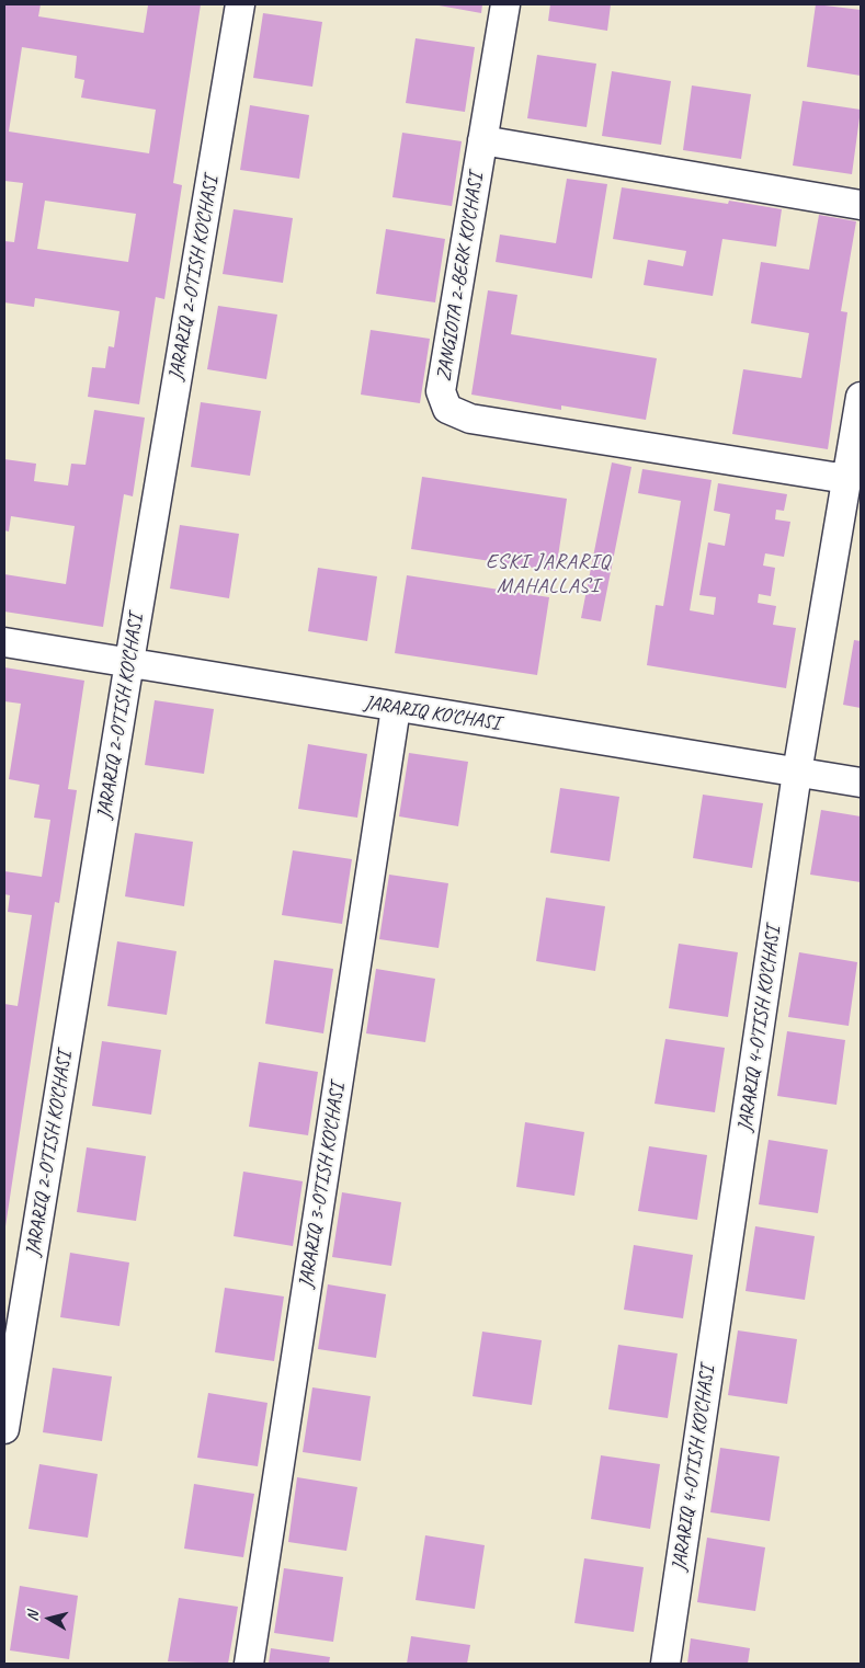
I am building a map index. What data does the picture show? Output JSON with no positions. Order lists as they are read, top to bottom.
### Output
{
  "streets": {
    "street": [
      "ZANGIOTA 2-BERK KO'CHASI",
      "JARARIQ 2-O'TISH KO'CHASI",
      "JARARIQ KO'CHASI",
      "JARARIQ 4-O'TISH KO'CHASI",
      "JARARIQ 3-O'TISH KO'CHASI"
    ]
  },
  "crossings": [
    ["ZANGIOTA 2-BERK KO'CHASI", "JARARIQ 4-O'TISH KO'CHASI"],
    ["JARARIQ 2-O'TISH KO'CHASI", "JARARIQ KO'CHASI"],
    ["JARARIQ KO'CHASI", "JARARIQ 4-O'TISH KO'CHASI"],
    ["JARARIQ KO'CHASI", "JARARIQ 3-O'TISH KO'CHASI"]
  ],
  "districts": ["ESKI JARARIQ MAHALLASI"],
  "north": "left"
}
